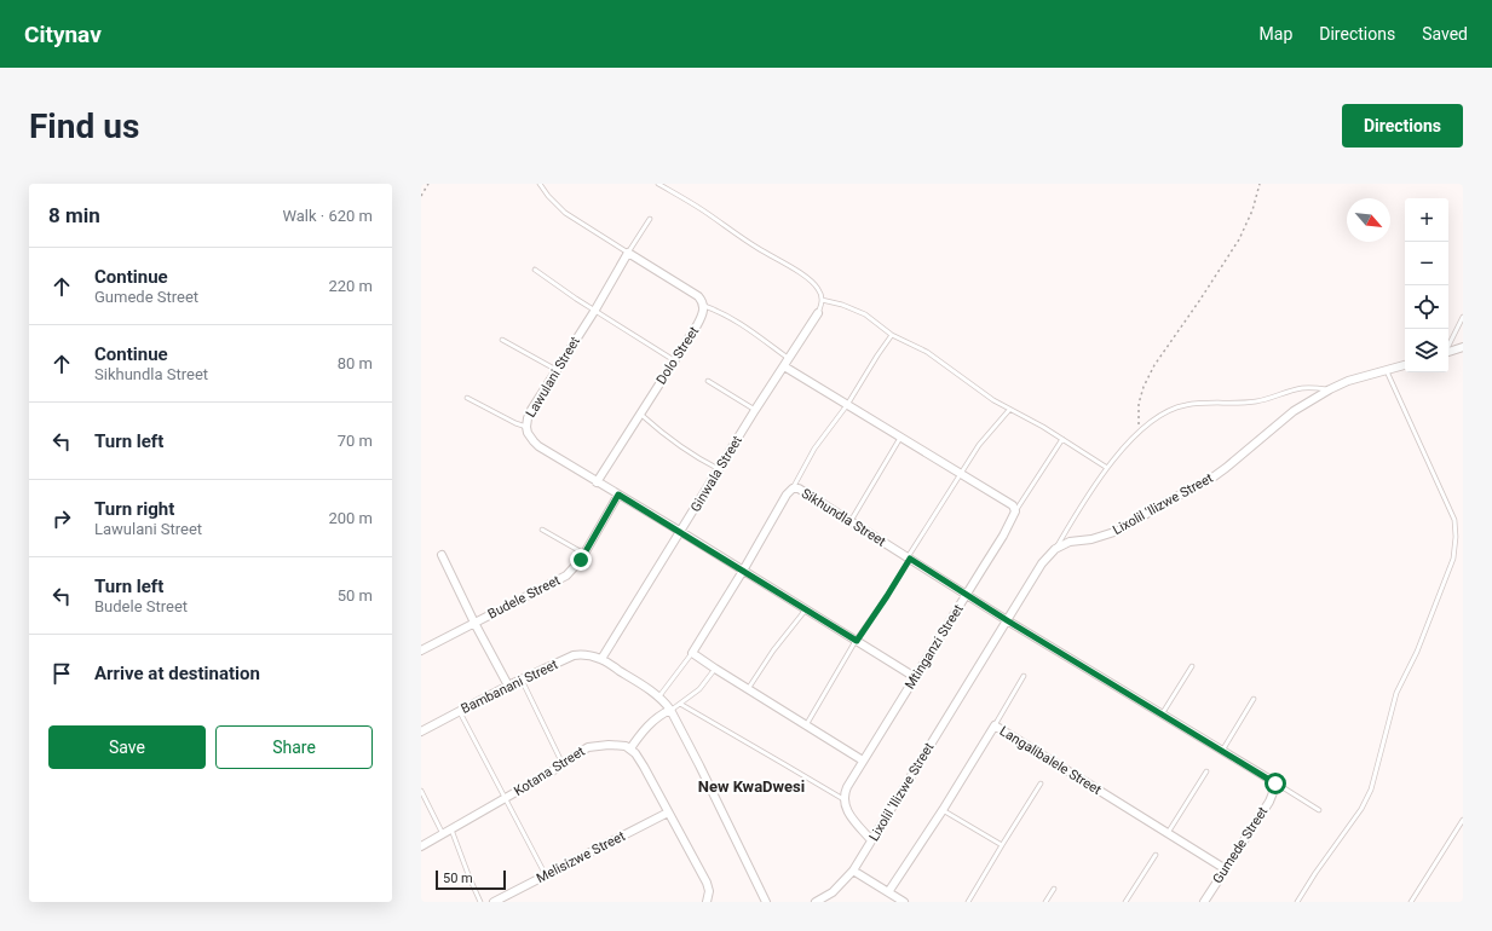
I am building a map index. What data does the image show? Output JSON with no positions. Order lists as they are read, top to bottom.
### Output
{
  "streets": {
    "street": [
      "Dolo Street",
      "Lawulani Street",
      "Ginwala Street",
      "Lixolil 'Ilizwe Street",
      "Sikhundla Street",
      "Budele Street",
      "Mtinganzi Street",
      "Bambanani Street",
      "Langalibalele Street",
      "Kotana Street",
      "Gumede Street",
      "Melisizwe Street"
    ]
  },
  "crossings": [
    ["Dolo Street", "Lawulani Street"],
    ["Lawulani Street", "Ginwala Street"],
    ["Lawulani Street", "Sikhundla Street"],
    ["Lawulani Street", "Budele Street"],
    ["Lawulani Street", "Mtinganzi Street"],
    ["Ginwala Street", "Bambanani Street"],
    ["Lixolil 'Ilizwe Street", "Sikhundla Street"],
    ["Sikhundla Street", "Mtinganzi Street"],
    ["Langalibalele Street", "Gumede Street"]
  ],
  "districts": ["New KwaDwesi"],
  "scale_bar": "50 m",
  "north": "bottom right",
  "page": {
    "header": "Citynav",
    "nav": ["Map", "Directions", "Saved"],
    "buttons": [
      "Directions",
      ["Save", "Share"]
    ],
    "title": "Find us",
    "heading": ["8 min", "Walk · 620 m"],
    "map_buttons": ["+", "−"],
    "list": [
      ["Continue", "Gumede Street", "220 m"],
      ["Continue", "Sikhundla Street", "80 m"],
      ["Turn left", "70 m"],
      ["Turn right", "Lawulani Street", "200 m"],
      ["Turn left", "Budele Street", "50 m"],
      "Arrive at destination"
    ],
    "scale": "50 m"
  }
}
